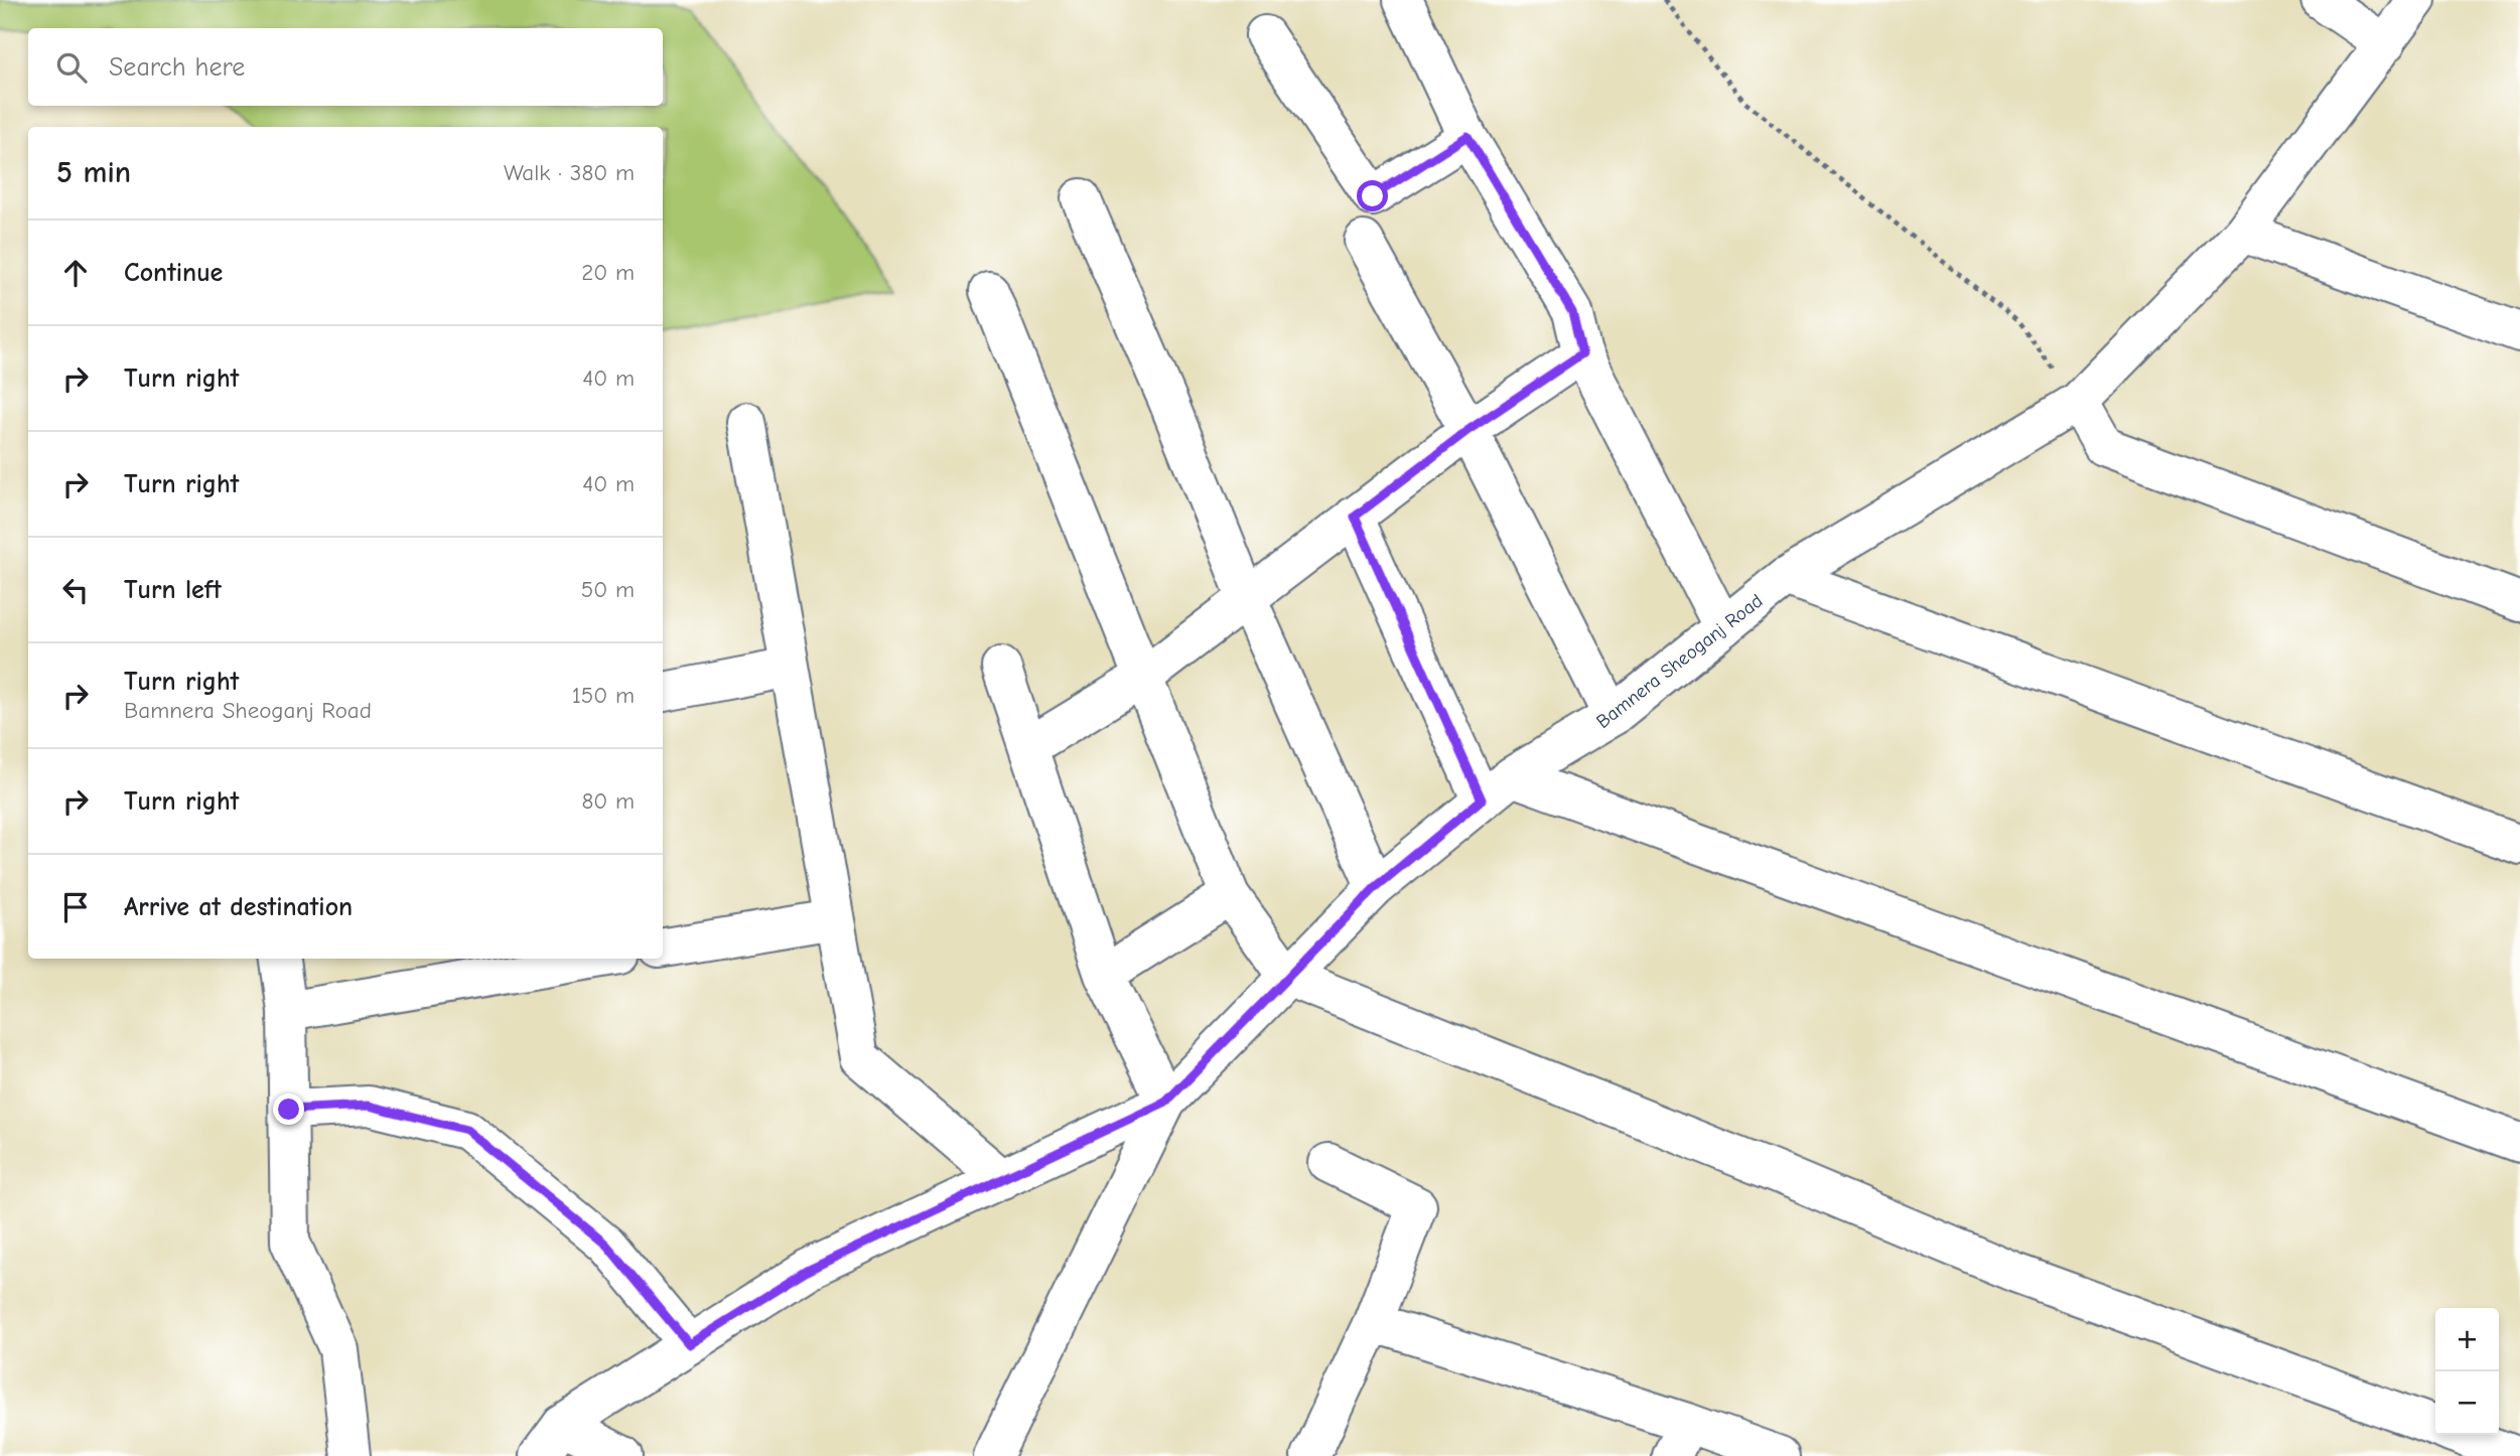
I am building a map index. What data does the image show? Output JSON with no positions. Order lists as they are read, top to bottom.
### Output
{
  "streets": {
    "street": ["Bamnera Sheoganj Road"]
  },
  "page": {
    "search": "Search here",
    "heading": ["5 min", "Walk · 380 m"],
    "list": [
      ["Continue", "20 m"],
      ["Turn right", "40 m"],
      ["Turn right", "40 m"],
      ["Turn left", "50 m"],
      ["Turn right", "Bamnera Sheoganj Road", "150 m"],
      ["Turn right", "80 m"],
      "Arrive at destination"
    ],
    "map_buttons": ["+", "−"]
  }
}
